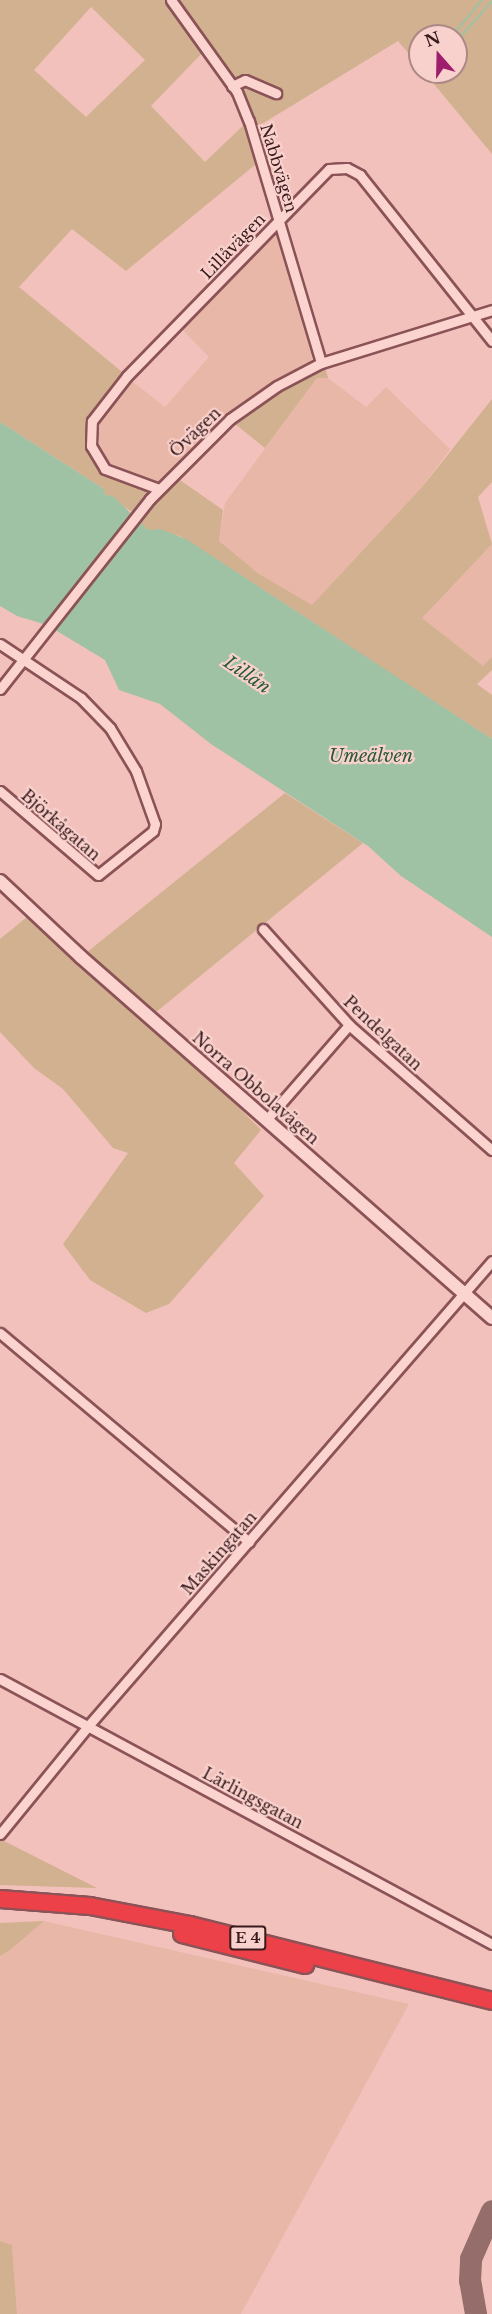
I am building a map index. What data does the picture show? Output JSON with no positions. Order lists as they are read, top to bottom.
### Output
{
  "streets": {
    "highway": ["E 4"],
    "street": [
      "Nabbvägen",
      "Lillåvägen",
      "Övägen",
      "Björkågatan",
      "Pendelgatan",
      "Norra Obbolavägen",
      "Maskingatan",
      "Lärlingsgatan"
    ]
  },
  "crossings": [
    ["Nabbvägen", "Lillåvägen"],
    ["Nabbvägen", "Övägen"],
    ["Lillåvägen", "Övägen"],
    ["Övägen", "Björkågatan"],
    ["Norra Obbolavägen", "Maskingatan"],
    ["Maskingatan", "Lärlingsgatan"]
  ],
  "water": ["Lillån", "Umeälven"],
  "north": "top"
}
